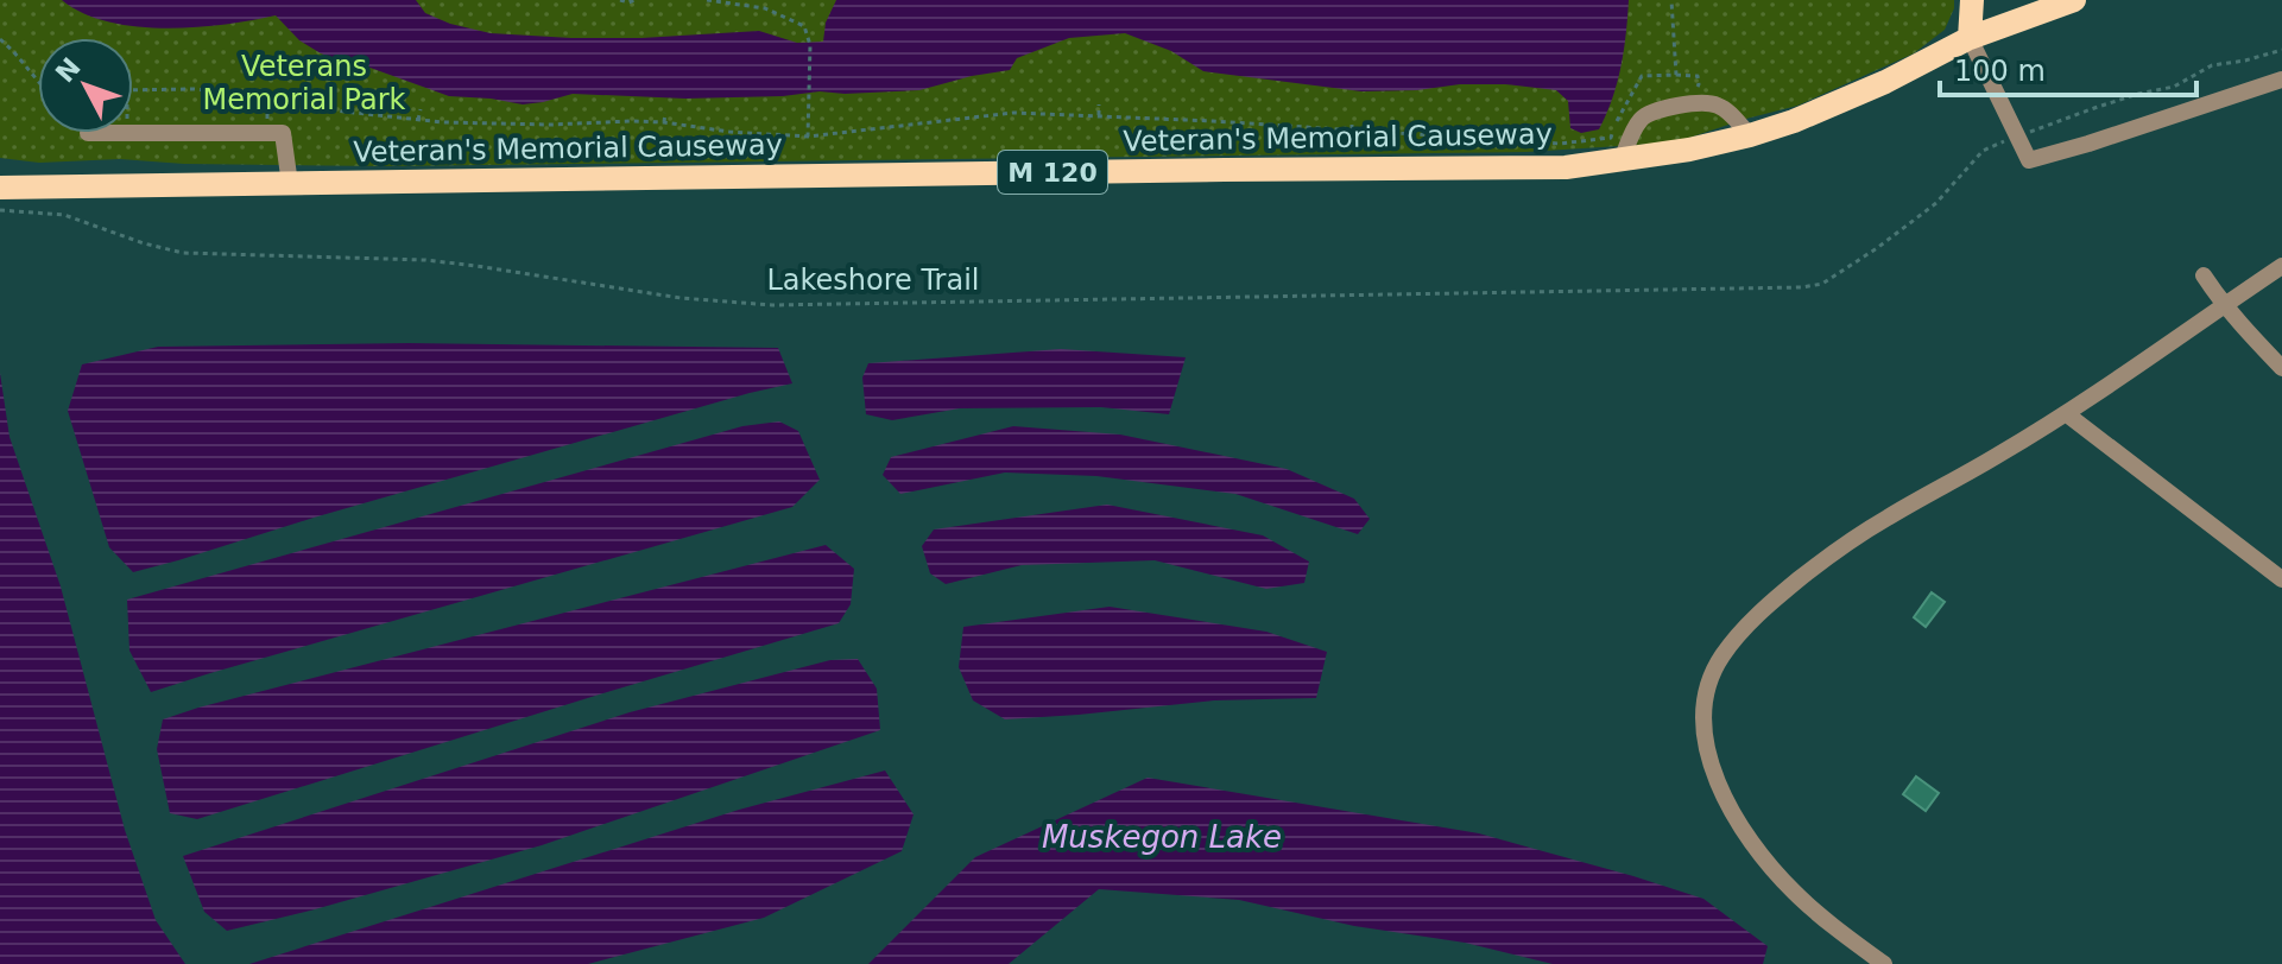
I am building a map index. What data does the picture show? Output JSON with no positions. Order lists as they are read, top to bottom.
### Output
{
  "streets": {
    "main road": ["Veteran's Memorial Causeway", "M 120"],
    "path": ["Lakeshore Trail"]
  },
  "water": ["Muskegon Lake"],
  "parks": ["Veterans Memorial Park"],
  "scale_bar": "100 m",
  "north": "top left"
}
